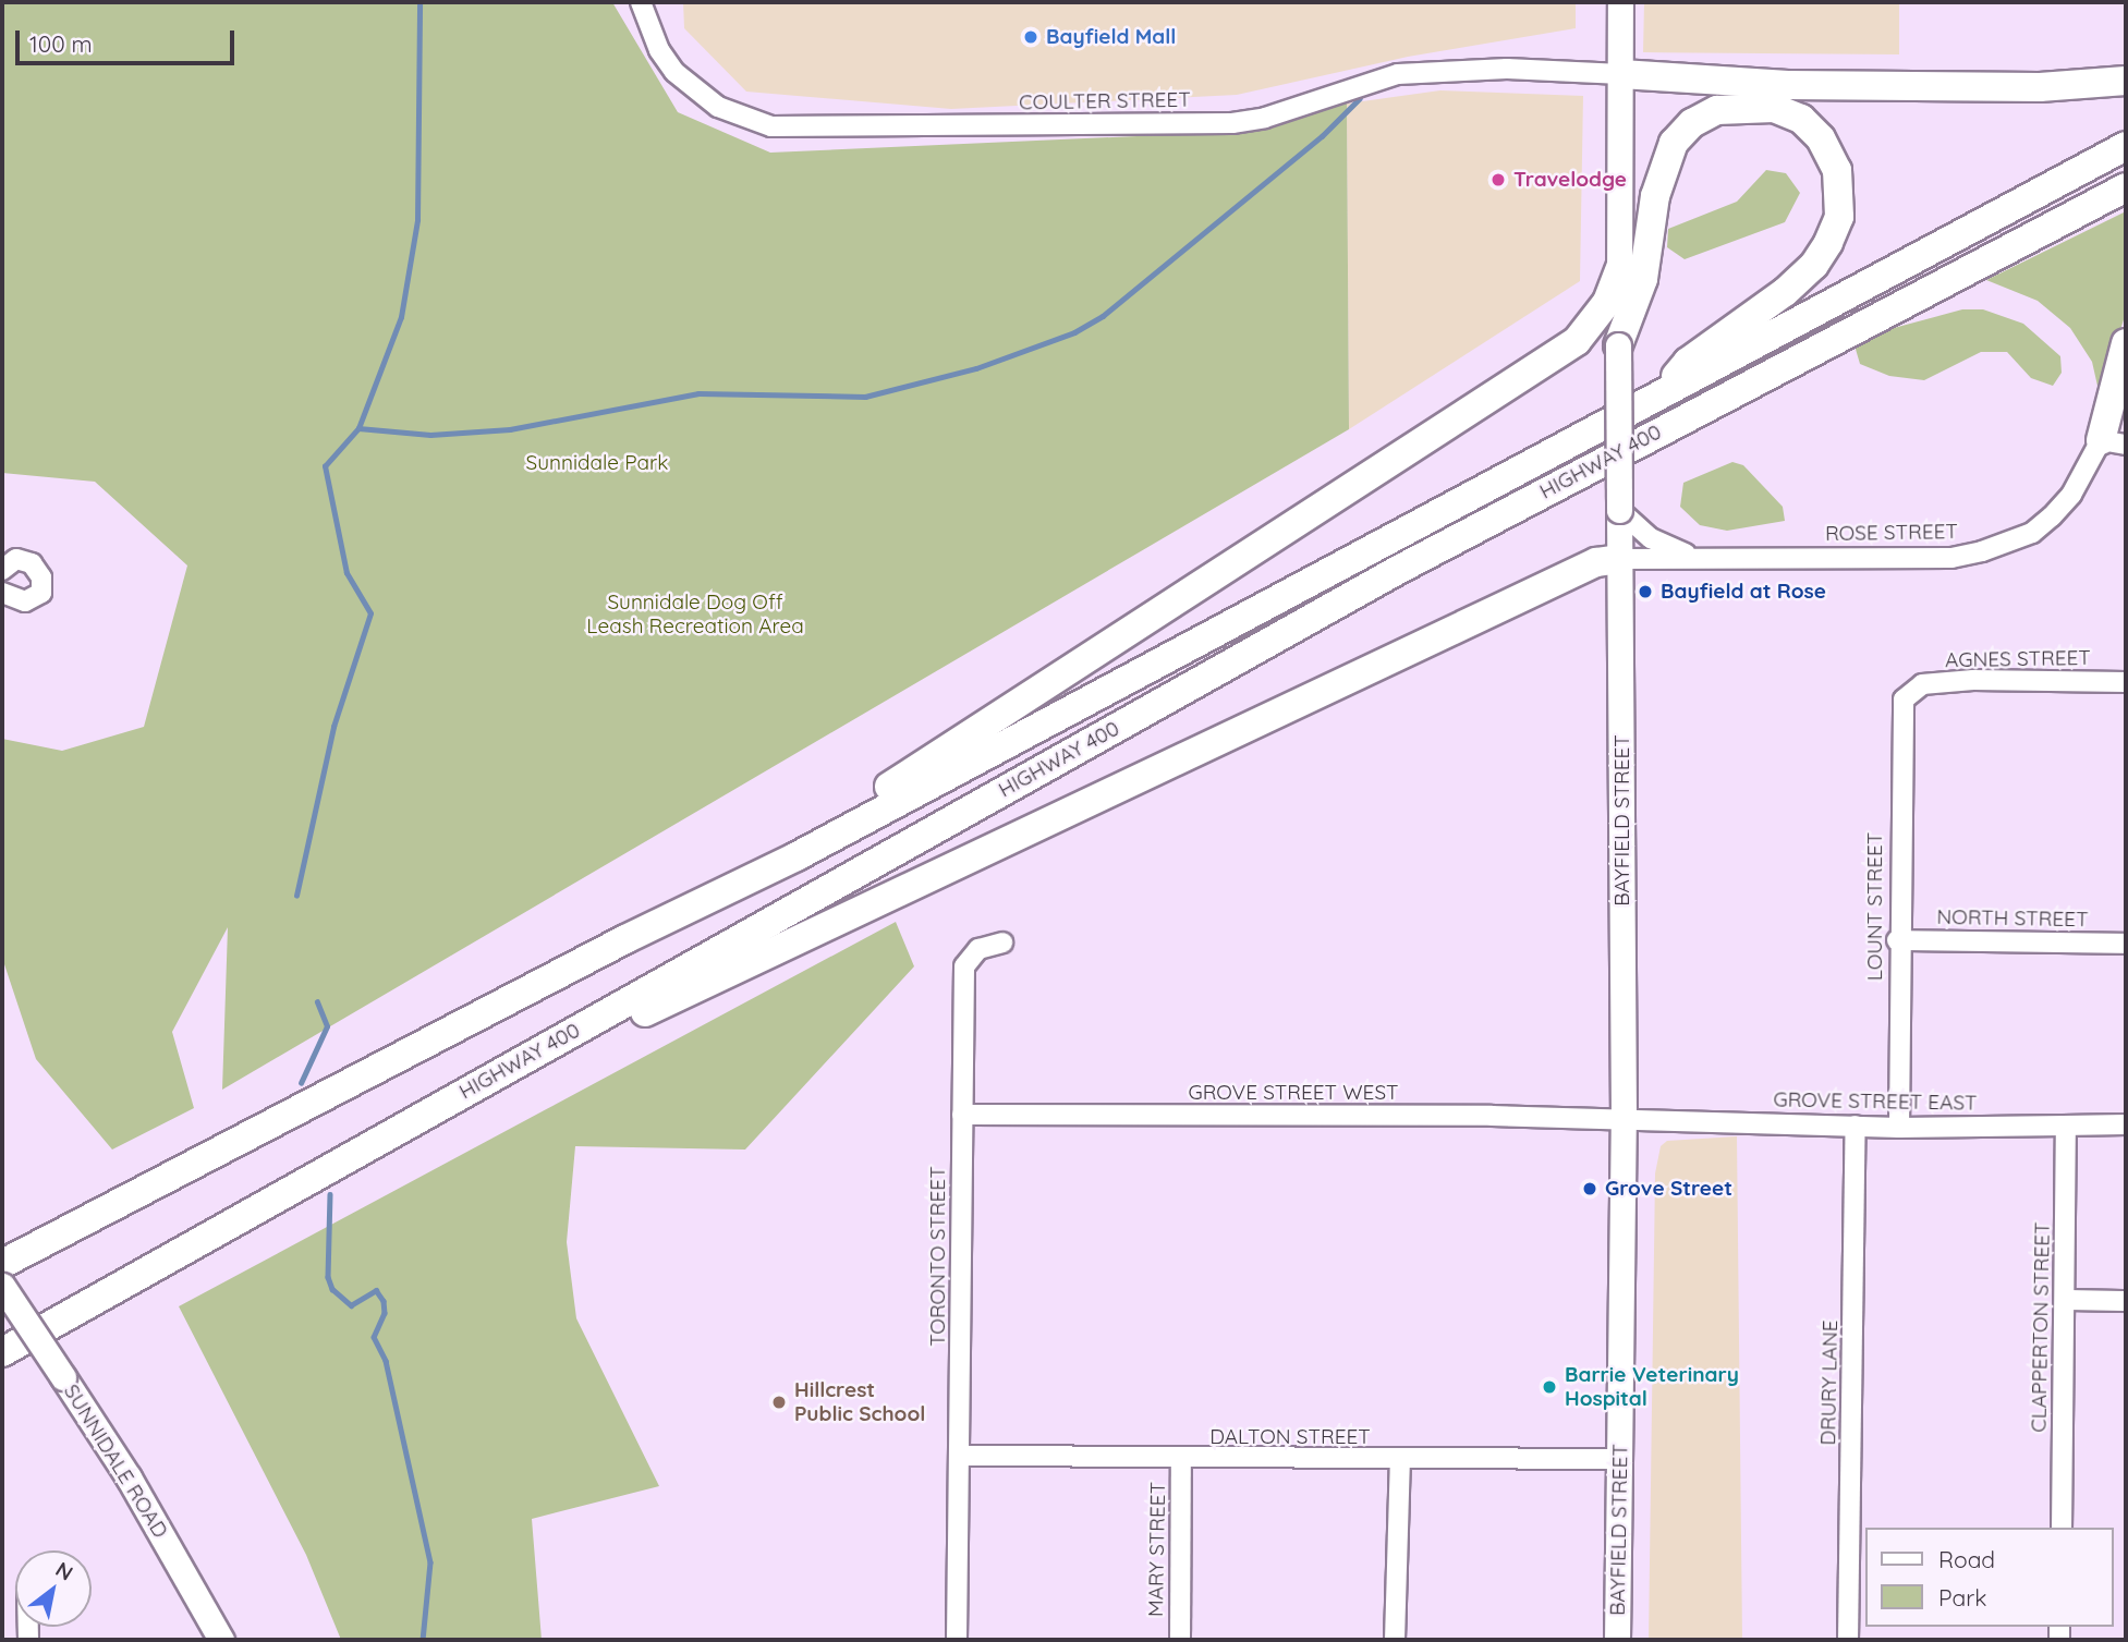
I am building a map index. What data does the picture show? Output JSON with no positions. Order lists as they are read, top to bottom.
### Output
{
  "streets": {
    "highway": ["HIGHWAY 400"],
    "main road": ["BAYFIELD STREET", "SUNNIDALE ROAD"],
    "street": [
      "COULTER STREET",
      "ROSE STREET",
      "AGNES STREET",
      "LOUNT STREET",
      "NORTH STREET",
      "GROVE STREET WEST",
      "GROVE STREET EAST",
      "TORONTO STREET",
      "CLAPPERTON STREET",
      "DRURY LANE",
      "DALTON STREET",
      "MARY STREET"
    ]
  },
  "crossings": [
    ["COULTER STREET", "BAYFIELD STREET"],
    ["ROSE STREET", "BAYFIELD STREET"],
    ["AGNES STREET", "LOUNT STREET"],
    ["BAYFIELD STREET", "GROVE STREET WEST"],
    ["BAYFIELD STREET", "GROVE STREET EAST"],
    ["BAYFIELD STREET", "DALTON STREET"],
    ["LOUNT STREET", "NORTH STREET"],
    ["LOUNT STREET", "GROVE STREET EAST"],
    ["GROVE STREET WEST", "GROVE STREET EAST"],
    ["GROVE STREET WEST", "TORONTO STREET"],
    ["GROVE STREET EAST", "CLAPPERTON STREET"],
    ["GROVE STREET EAST", "DRURY LANE"],
    ["TORONTO STREET", "DALTON STREET"],
    ["DALTON STREET", "MARY STREET"]
  ],
  "parks": ["Sunnidale Park", "Sunnidale Dog Off Leash Recreation Area"],
  "places": [
    "Bayfield Mall",
    "Travelodge",
    "Bayfield at Rose",
    "Grove Street",
    "Barrie Veterinary Hospital",
    "Hillcrest Public School"
  ],
  "legend": ["Road", "Park"],
  "scale_bar": "100 m",
  "north": "top right"
}
